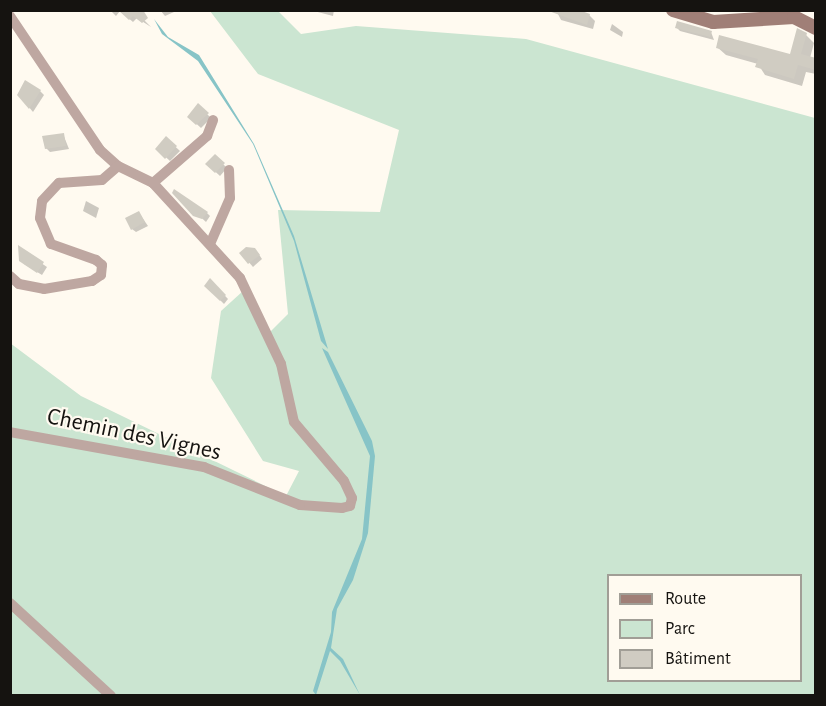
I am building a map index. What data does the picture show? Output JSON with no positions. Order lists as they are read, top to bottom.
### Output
{
  "streets": {
    "street": ["Chemin des Vignes"]
  },
  "legend": ["Route", "Parc", "Bâtiment"]
}
